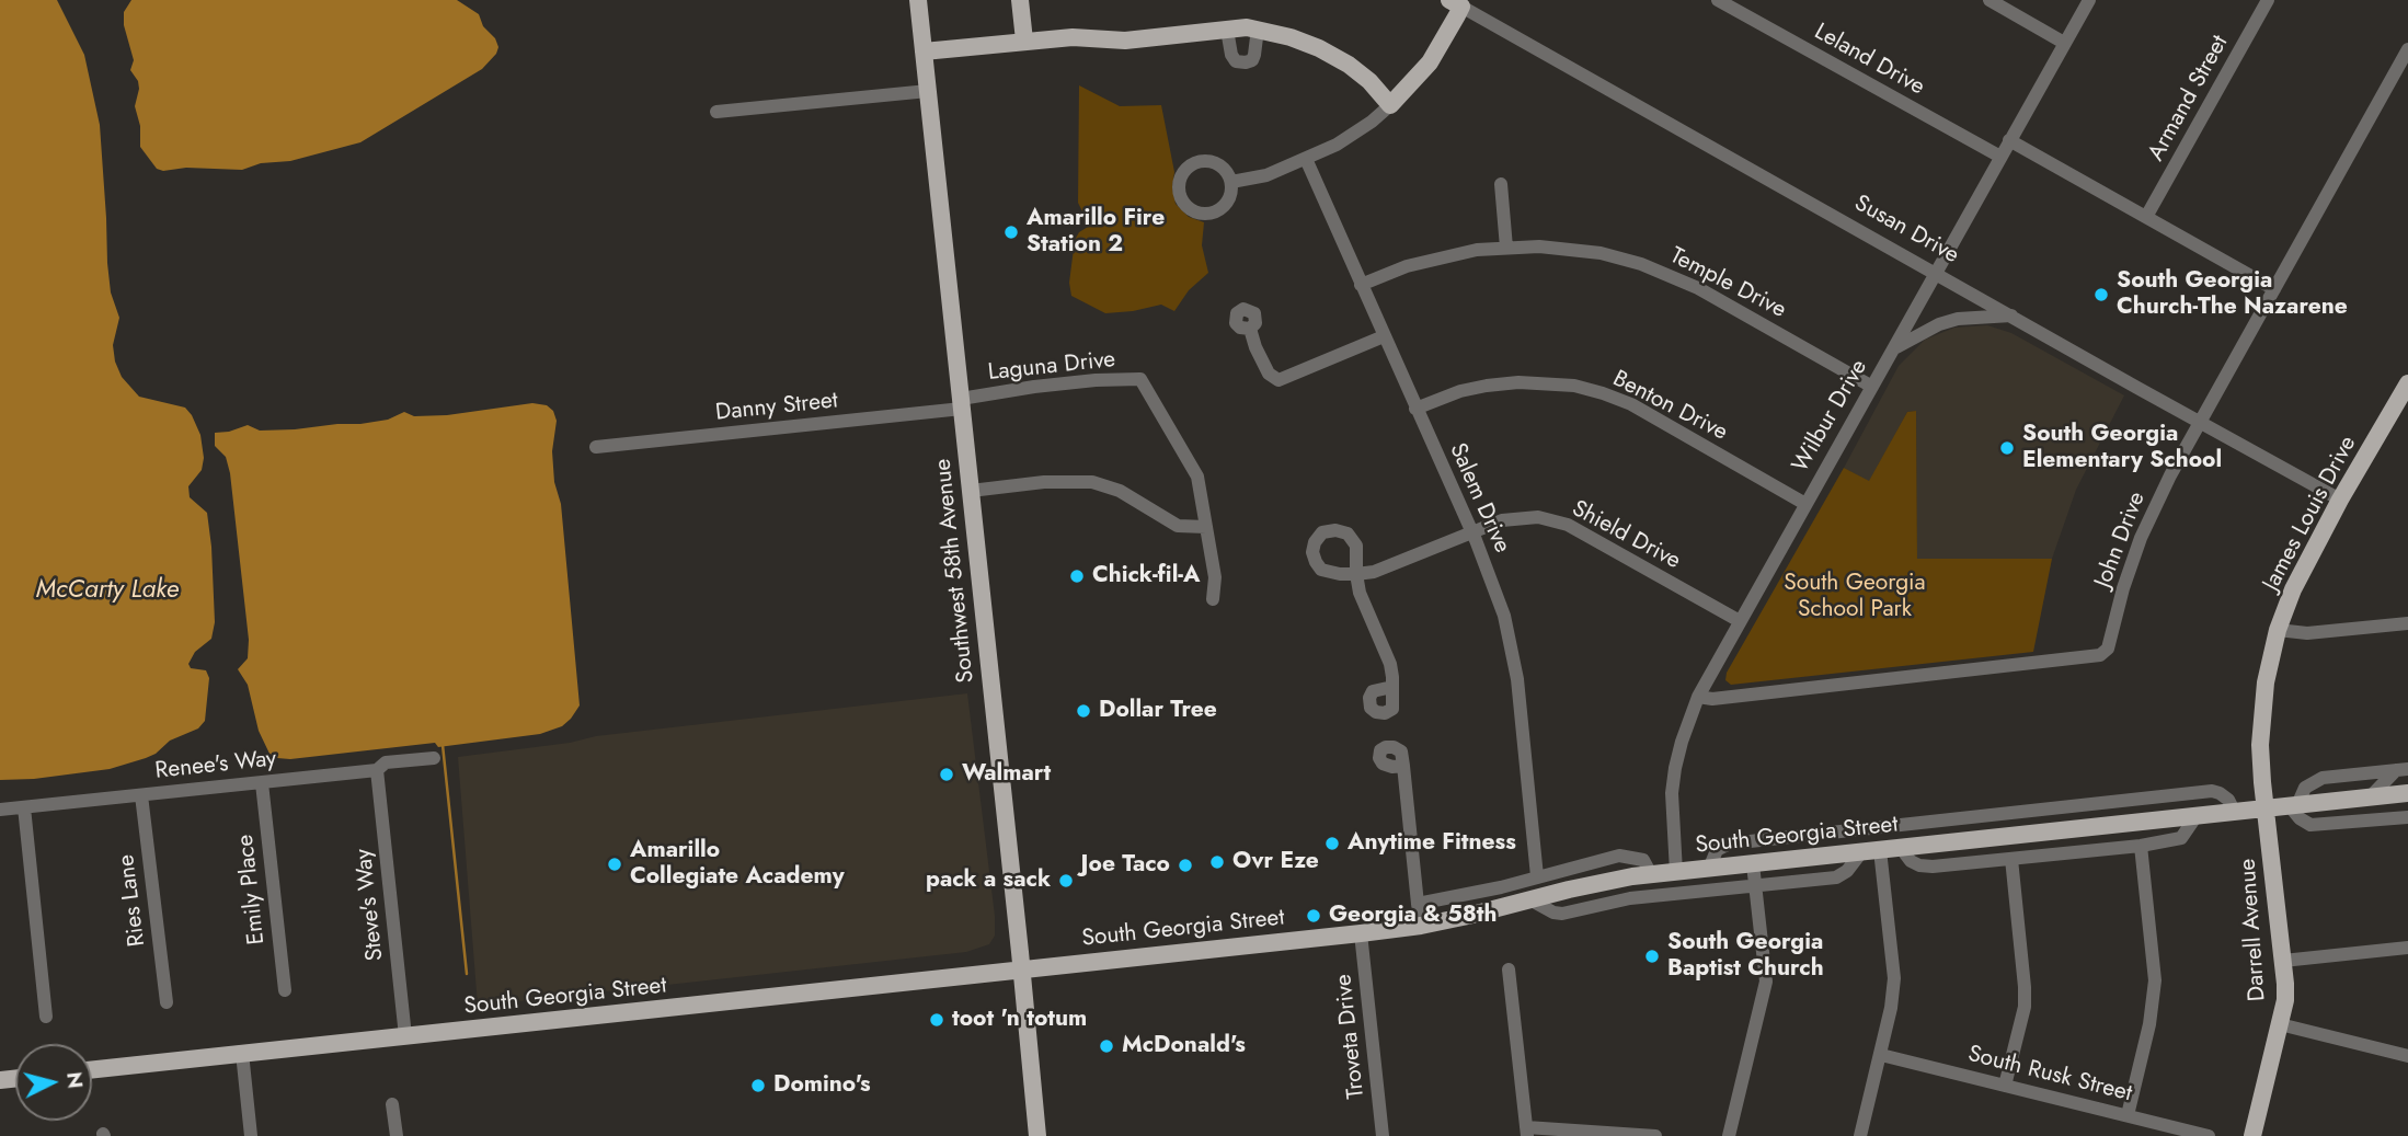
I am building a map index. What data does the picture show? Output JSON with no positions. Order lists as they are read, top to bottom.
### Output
{
  "streets": {
    "main road": [
      "James Louis Drive",
      "Southwest 58th Avenue",
      "South Georgia Street",
      "Darrell Avenue"
    ],
    "street": [
      "Leland Drive",
      "Armand Street",
      "Susan Drive",
      "Temple Drive",
      "Laguna Drive",
      "Benton Drive",
      "Danny Street",
      "Wilbur Drive",
      "Salem Drive",
      "Shield Drive",
      "John Drive",
      "Renee's Way",
      "Emily Place",
      "Ries Lane",
      "Steve's Way",
      "Troveta Drive",
      "South Rusk Street"
    ]
  },
  "crossings": [
    ["Leland Drive", "Wilbur Drive"],
    ["Susan Drive", "Wilbur Drive"],
    ["Susan Drive", "James Louis Drive"],
    ["Susan Drive", "John Drive"],
    ["Temple Drive", "Wilbur Drive"],
    ["Temple Drive", "Salem Drive"],
    ["Laguna Drive", "Danny Street"],
    ["Laguna Drive", "Southwest 58th Avenue"],
    ["Benton Drive", "Wilbur Drive"],
    ["Benton Drive", "Salem Drive"],
    ["Danny Street", "Southwest 58th Avenue"],
    ["Wilbur Drive", "Shield Drive"],
    ["Wilbur Drive", "John Drive"],
    ["Wilbur Drive", "South Georgia Street"],
    ["Salem Drive", "Shield Drive"],
    ["James Louis Drive", "South Georgia Street"],
    ["James Louis Drive", "Darrell Avenue"],
    ["Southwest 58th Avenue", "South Georgia Street"],
    ["Renee's Way", "Emily Place"],
    ["Renee's Way", "Ries Lane"],
    ["Renee's Way", "Steve's Way"],
    ["South Georgia Street", "Steve's Way"],
    ["South Georgia Street", "Darrell Avenue"],
    ["South Georgia Street", "Troveta Drive"]
  ],
  "water": ["McCarty Lake"],
  "parks": ["South Georgia School Park"],
  "places": [
    "Amarillo Fire Station 2",
    "South Georgia Church-The Nazarene",
    "South Georgia Elementary School",
    "Chick-fil-A",
    "Dollar Tree",
    "Walmart",
    "Anytime Fitness",
    "Ovr Eze",
    "Amarillo Collegiate Academy",
    "Joe Taco",
    "pack a sack",
    "Georgia & 58th",
    "South Georgia Baptist Church",
    "toot 'n totum",
    "McDonald's",
    "Domino's"
  ],
  "north": "right"
}
